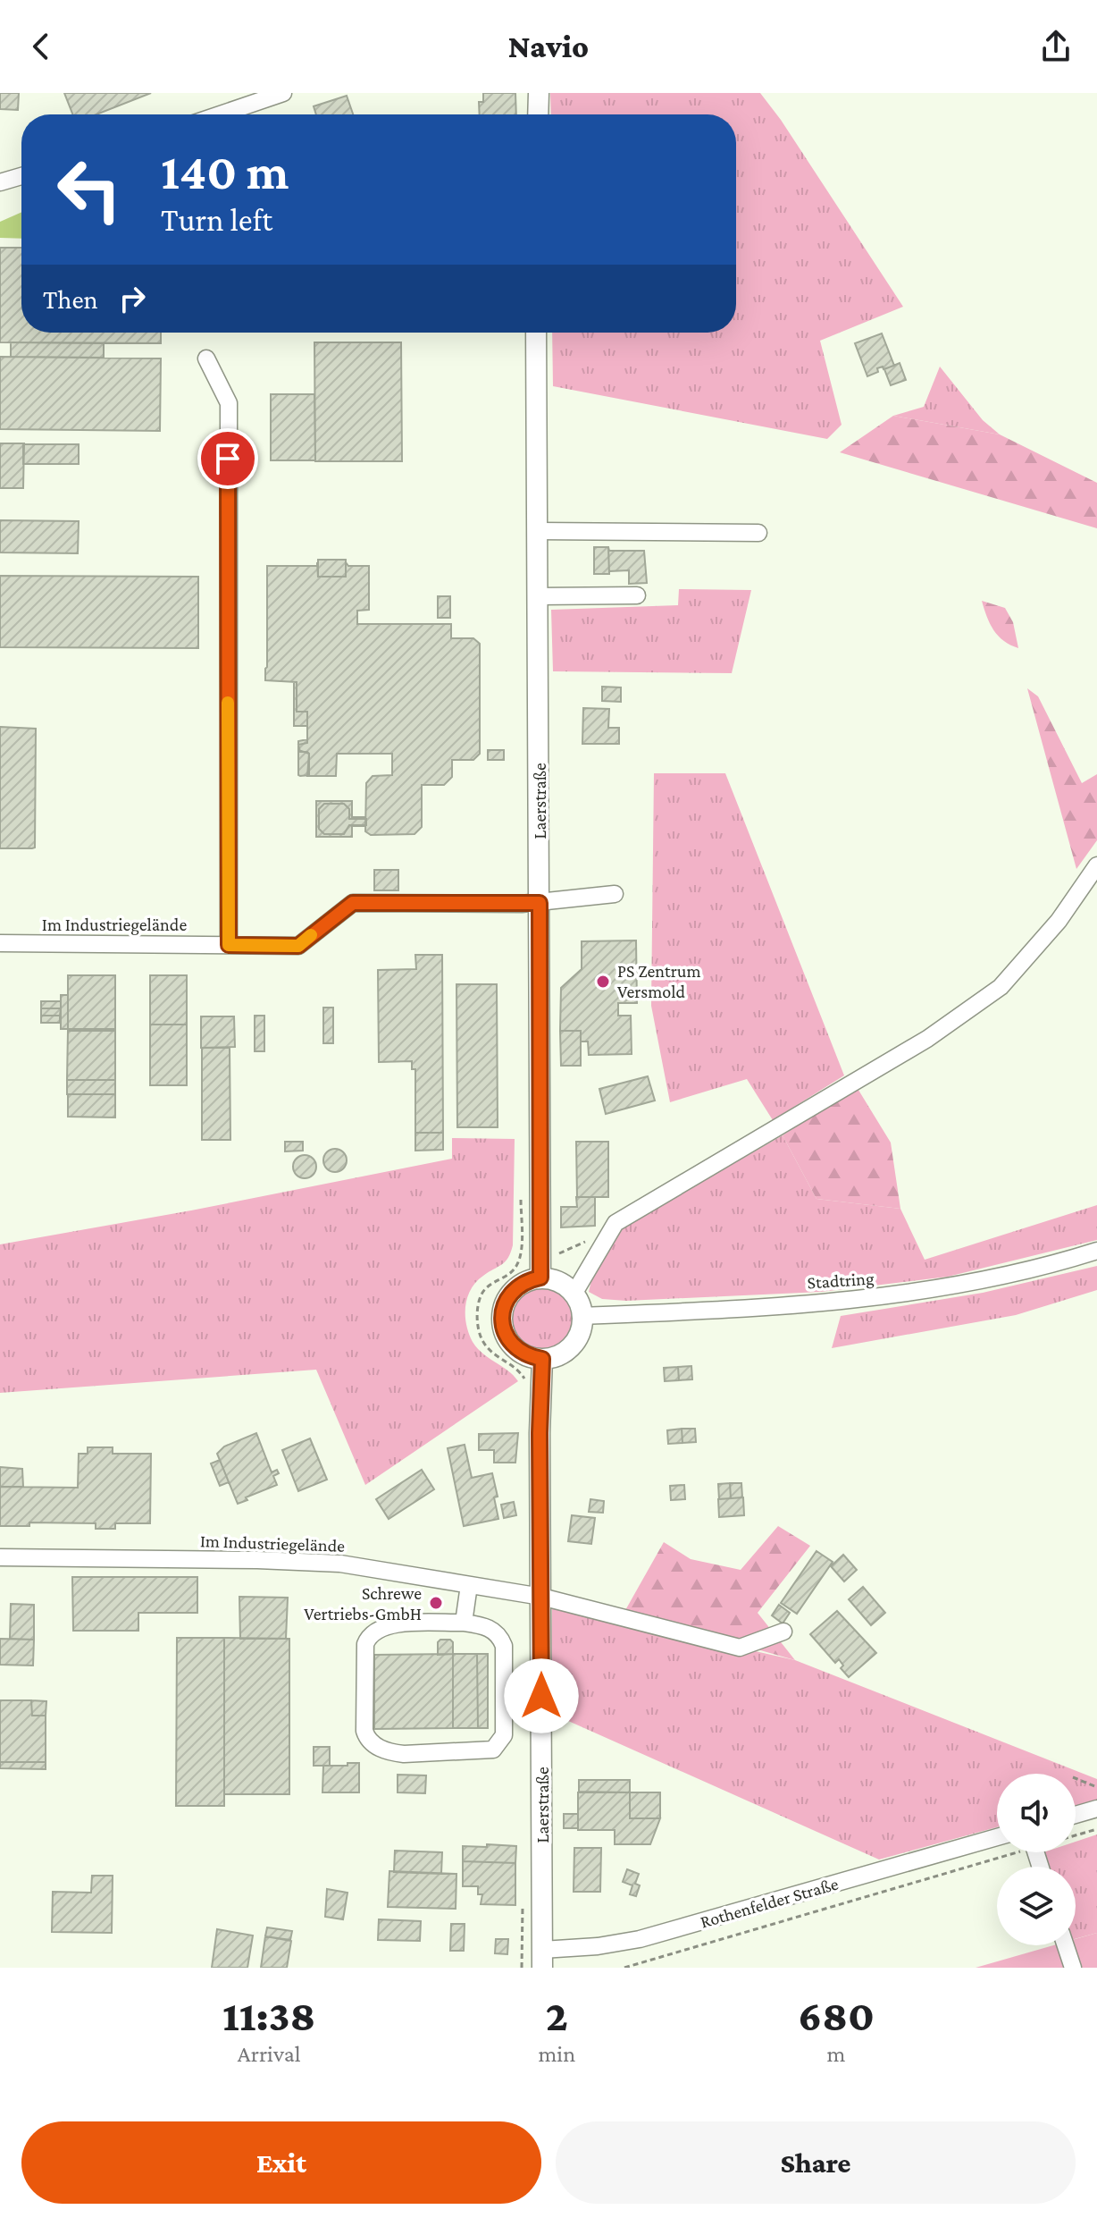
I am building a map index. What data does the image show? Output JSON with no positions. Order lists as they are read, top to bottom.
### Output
{
  "streets": {
    "main road": ["Laerstraße"],
    "street": ["Im Industriegelände", "Stadtring", "Rothenfelder Straße"]
  },
  "crossings": [
    ["Laerstraße", "Im Industriegelände"],
    ["Laerstraße", "Stadtring"],
    ["Laerstraße", "Rothenfelder Straße"]
  ],
  "places": ["PS Zentrum Versmold", "Schrewe Vertriebs-GmbH"],
  "page": {
    "header": "Navio",
    "turn": ["140 m", "Turn left"],
    "then": "Then",
    "eta": [
      "11:38",
      "Arrival",
      "2",
      "min",
      "680",
      "m"
    ],
    "buttons": ["Exit", "Share"]
  }
}
